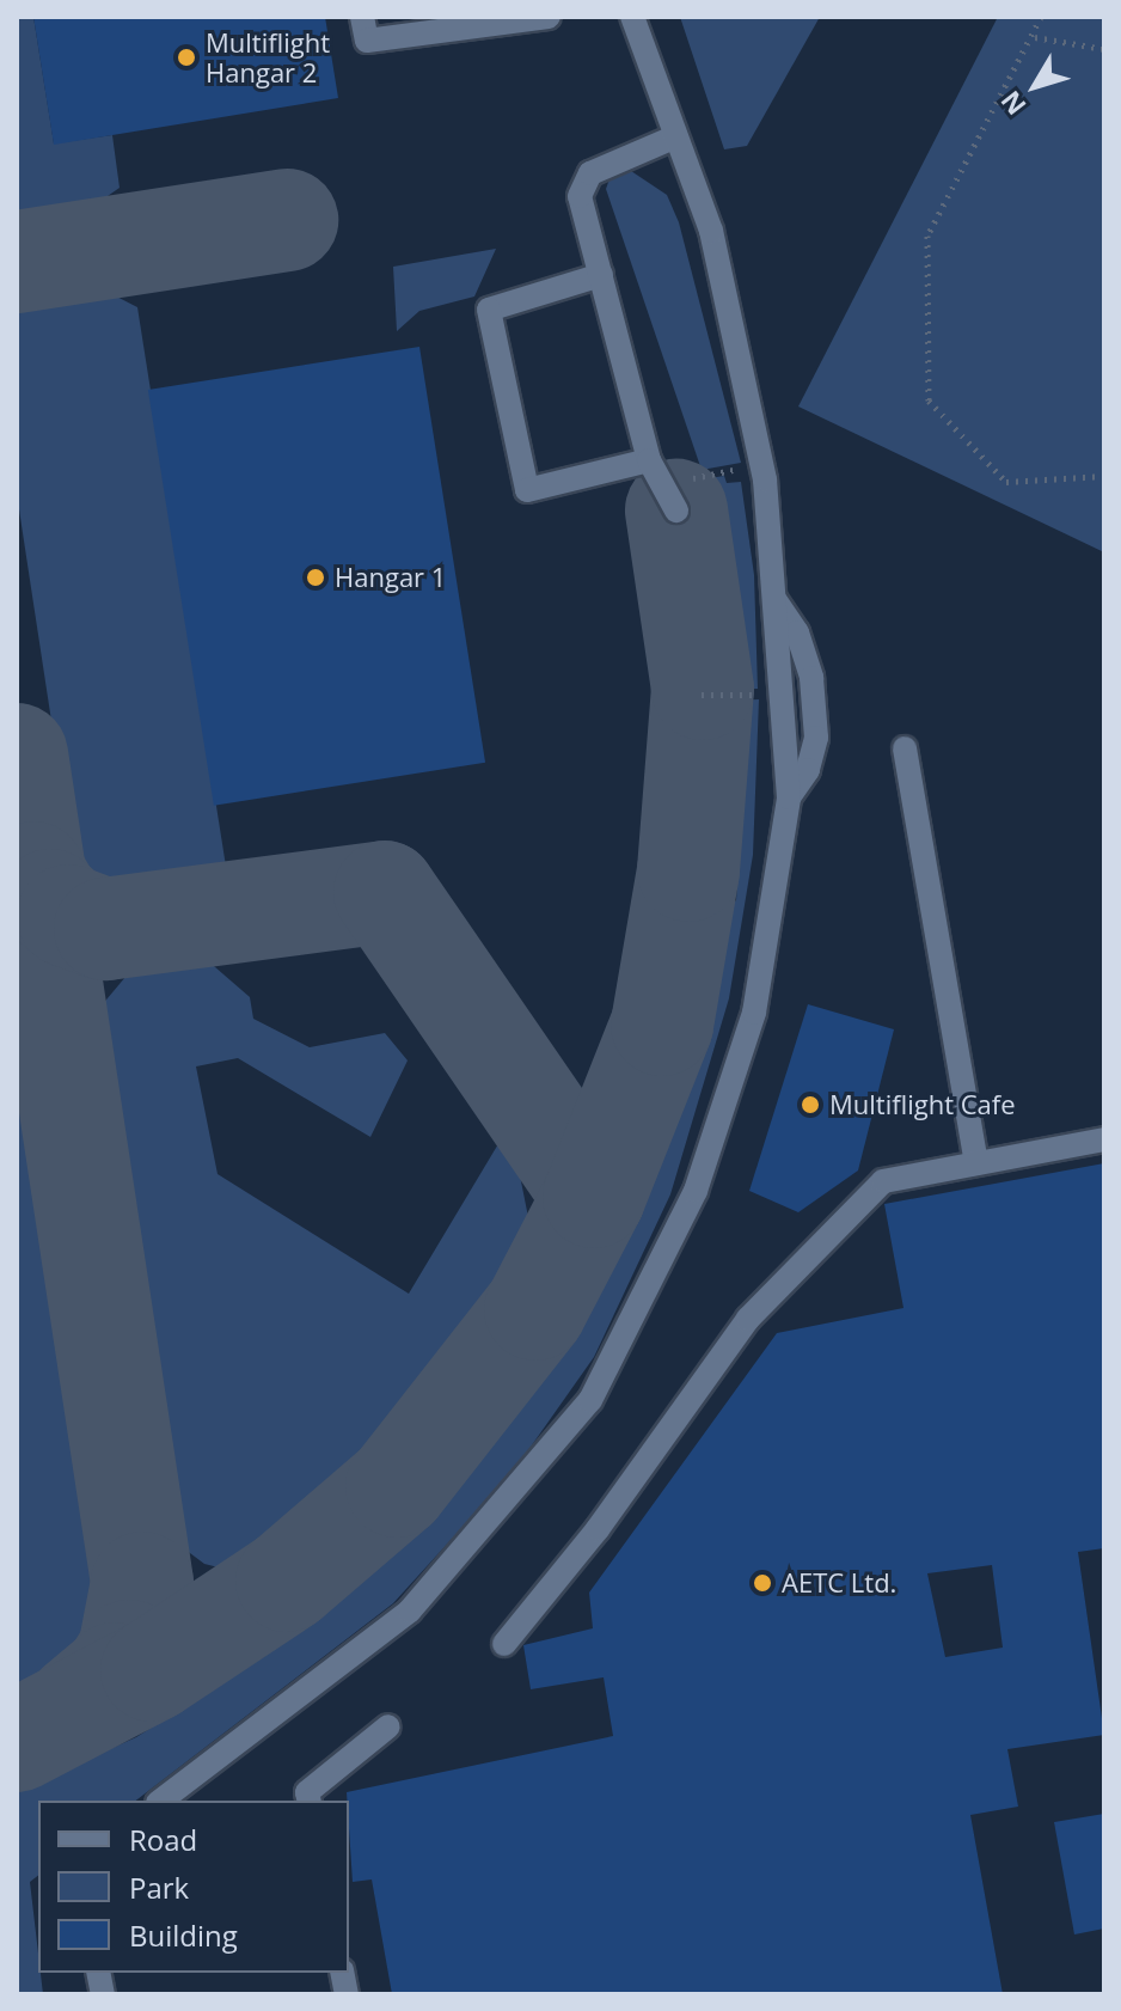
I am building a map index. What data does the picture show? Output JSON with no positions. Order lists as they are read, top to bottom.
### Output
{
  "places": [
    "Multiflight Hangar 2",
    "Hangar 1",
    "Multiflight Cafe",
    "AETC Ltd."
  ],
  "legend": ["Road", "Park", "Building"],
  "north": "bottom left"
}
